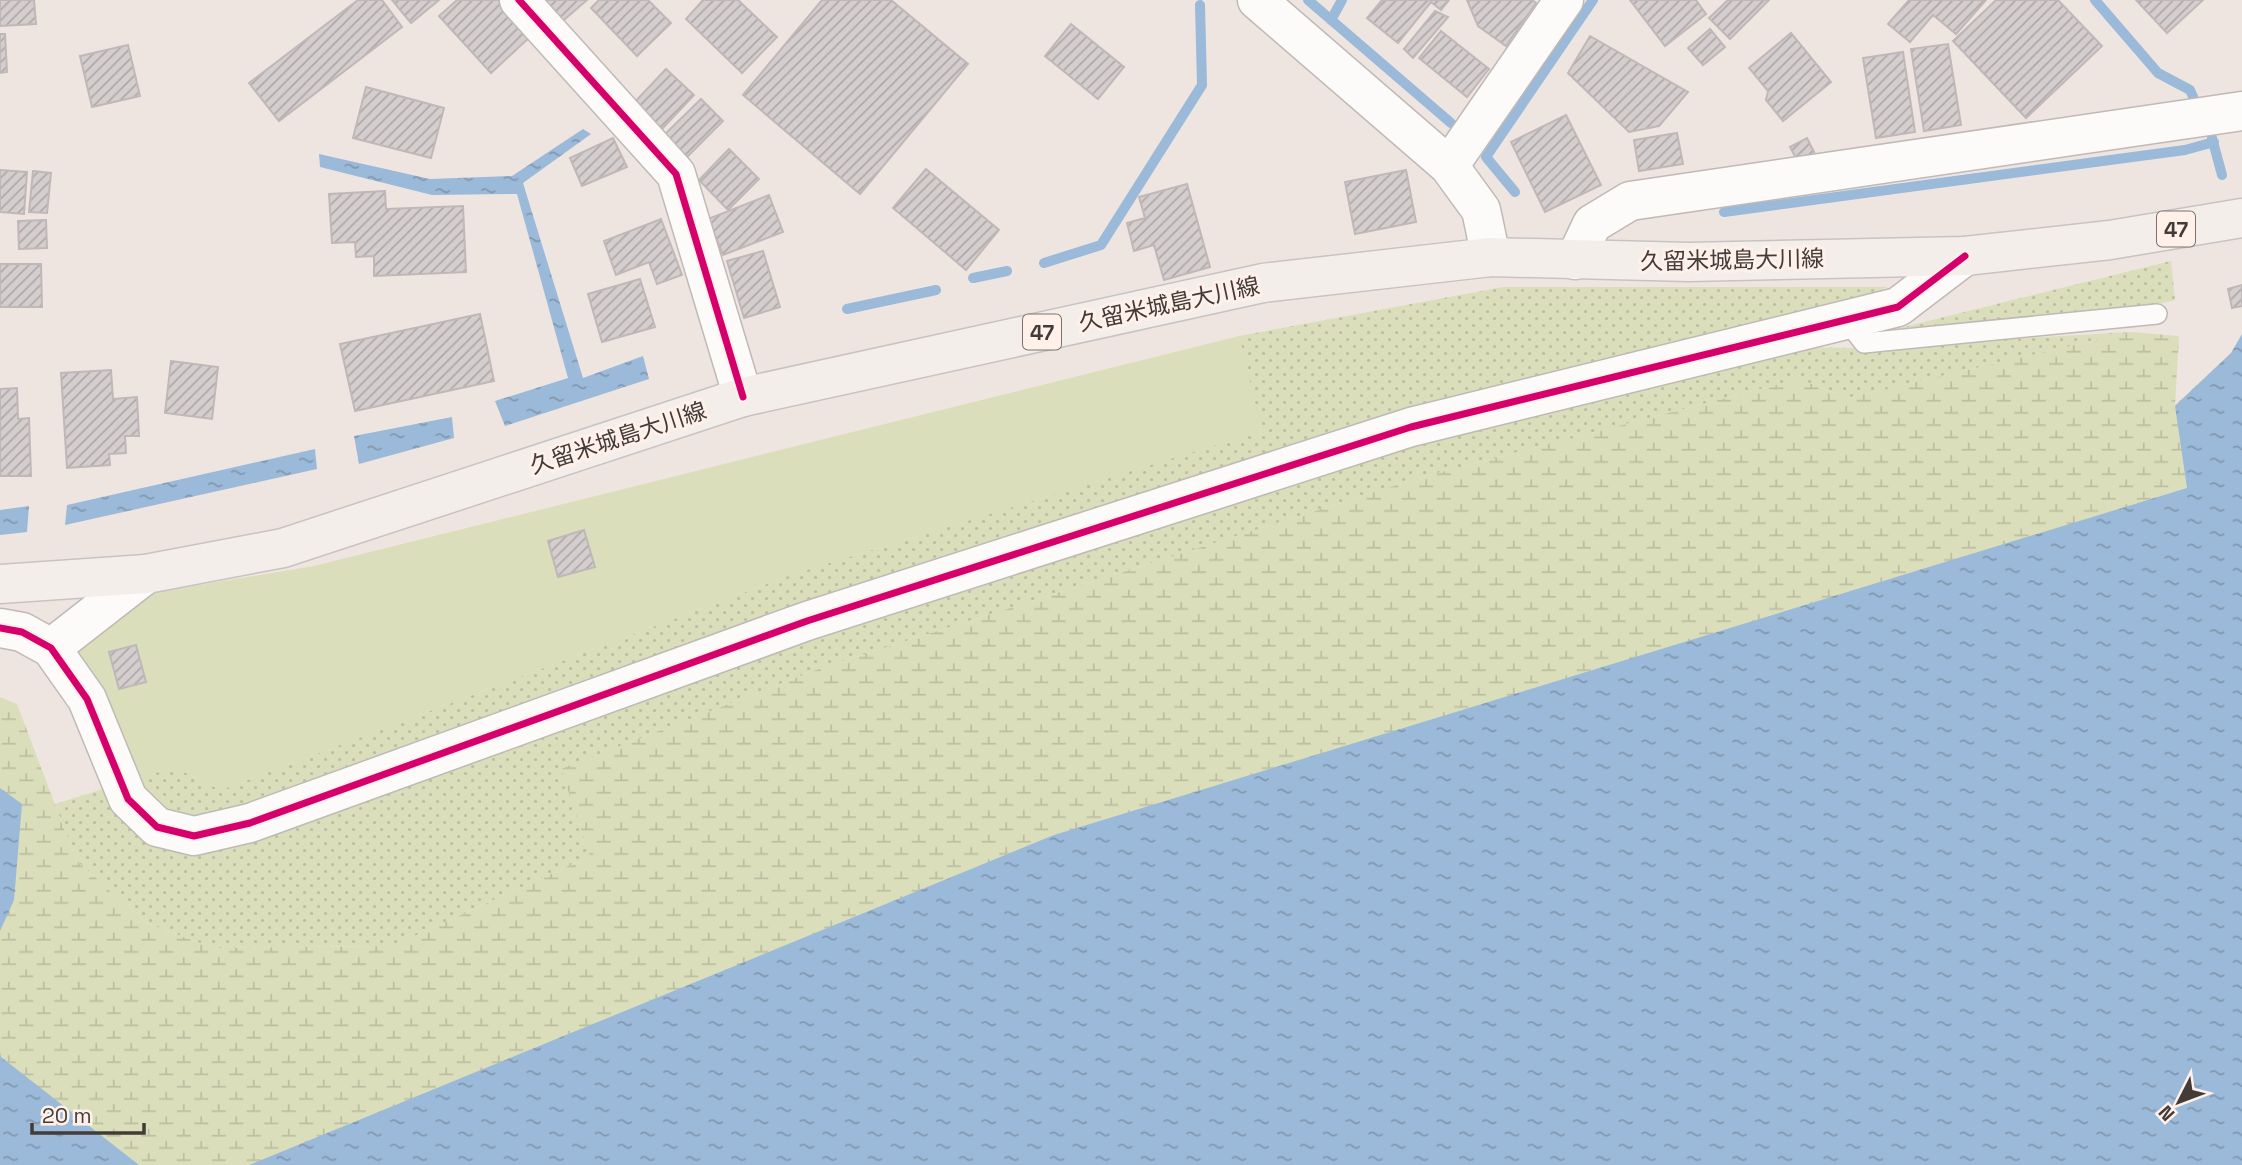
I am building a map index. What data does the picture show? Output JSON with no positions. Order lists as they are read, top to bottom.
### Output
{
  "streets": {
    "main road": ["47", "久留米城島大川線"]
  },
  "scale_bar": "20 m",
  "north": "bottom left"
}
